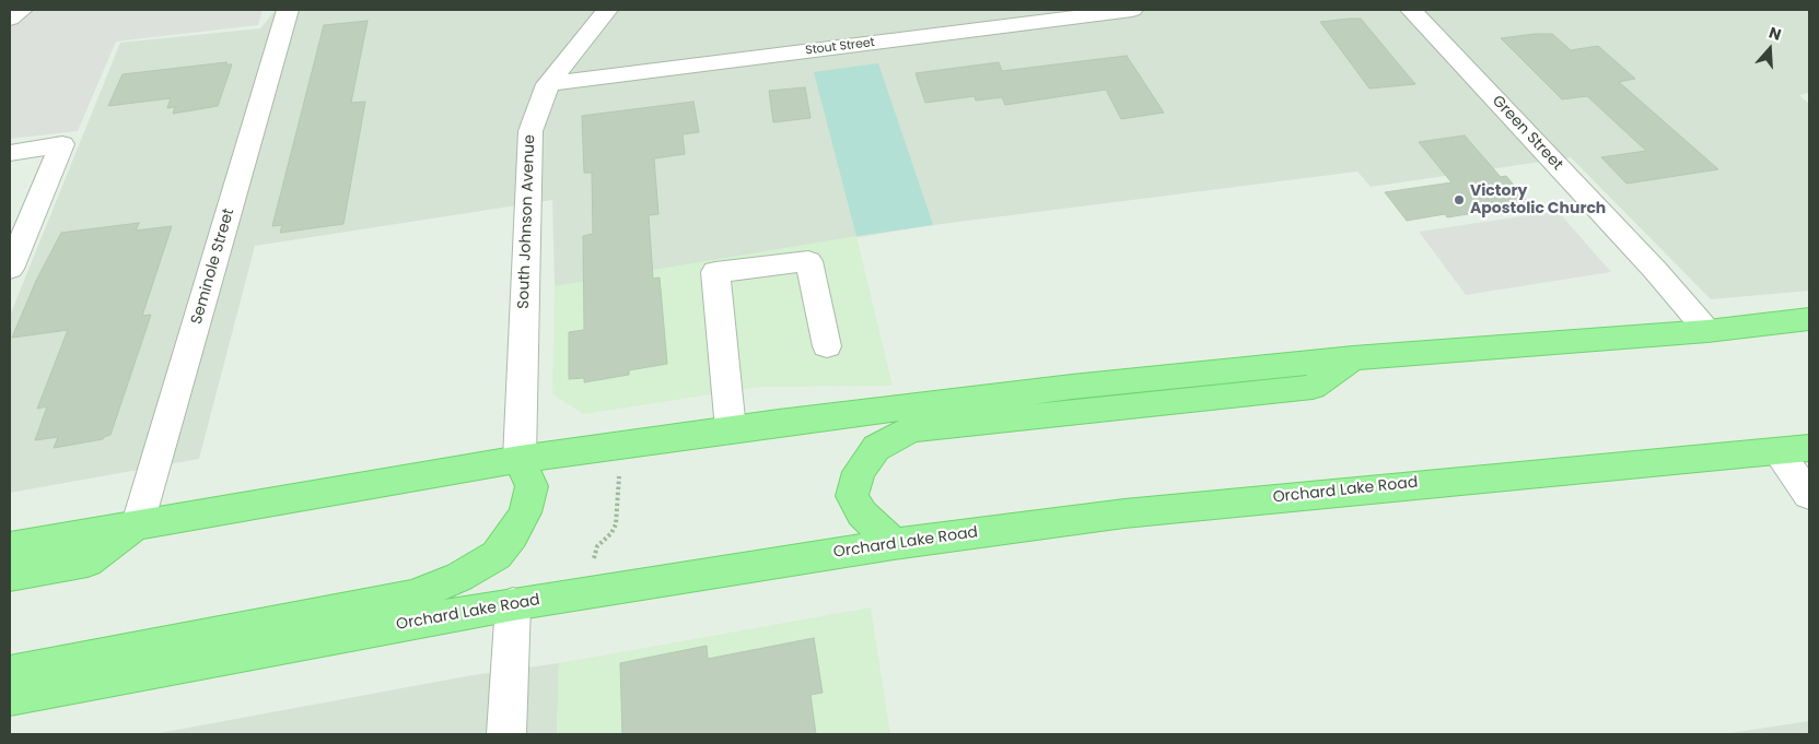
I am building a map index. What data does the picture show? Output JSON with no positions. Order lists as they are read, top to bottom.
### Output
{
  "streets": {
    "main road": ["Orchard Lake Road"],
    "street": [
      "Stout Street",
      "Green Street",
      "South Johnson Avenue",
      "Seminole Street"
    ]
  },
  "crossings": [
    ["Stout Street", "South Johnson Avenue"]
  ],
  "places": ["Victory Apostolic Church"],
  "north": "top"
}
